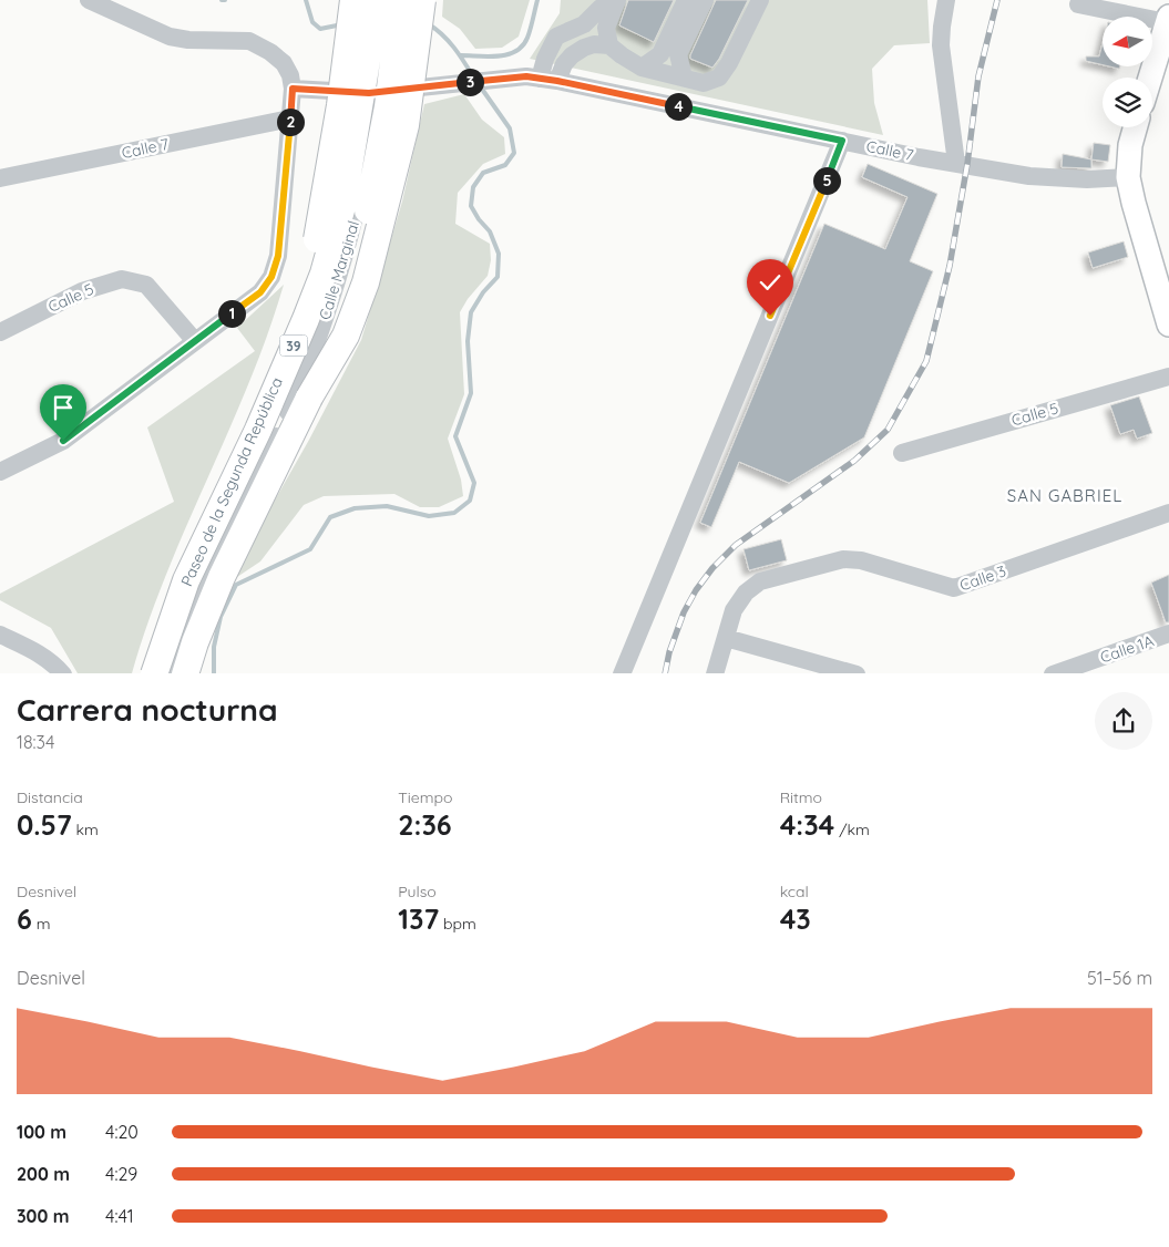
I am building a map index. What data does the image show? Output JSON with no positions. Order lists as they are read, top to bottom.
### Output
{
  "streets": {
    "highway": ["39", "Paseo de la Segunda República"],
    "street": [
      "Calle 7",
      "Calle Marginal",
      "Calle 5",
      "Calle 3",
      "Calle 1A"
    ]
  },
  "crossings": [
    ["Calle 7", "Calle Marginal"]
  ],
  "districts": ["SAN GABRIEL"],
  "north": "left",
  "page": {
    "pins": [
      "3",
      "4",
      "2",
      "5",
      "1"
    ],
    "heading": ["Carrera nocturna", "18:34"],
    "stats": [
      ["Distancia", "0.57 km"],
      ["Tiempo", "2:36"],
      ["Ritmo", "4:34 /km"],
      ["Desnivel", "6 m"],
      ["Pulso", "137 bpm"],
      ["kcal", "43"]
    ],
    "chart": ["Desnivel", "51–56 m"],
    "list": [
      {
        "name": "100 m",
        "note": "4:20"
      },
      {
        "name": "200 m",
        "note": "4:29"
      },
      {
        "name": "300 m",
        "note": "4:41"
      }
    ]
  }
}
